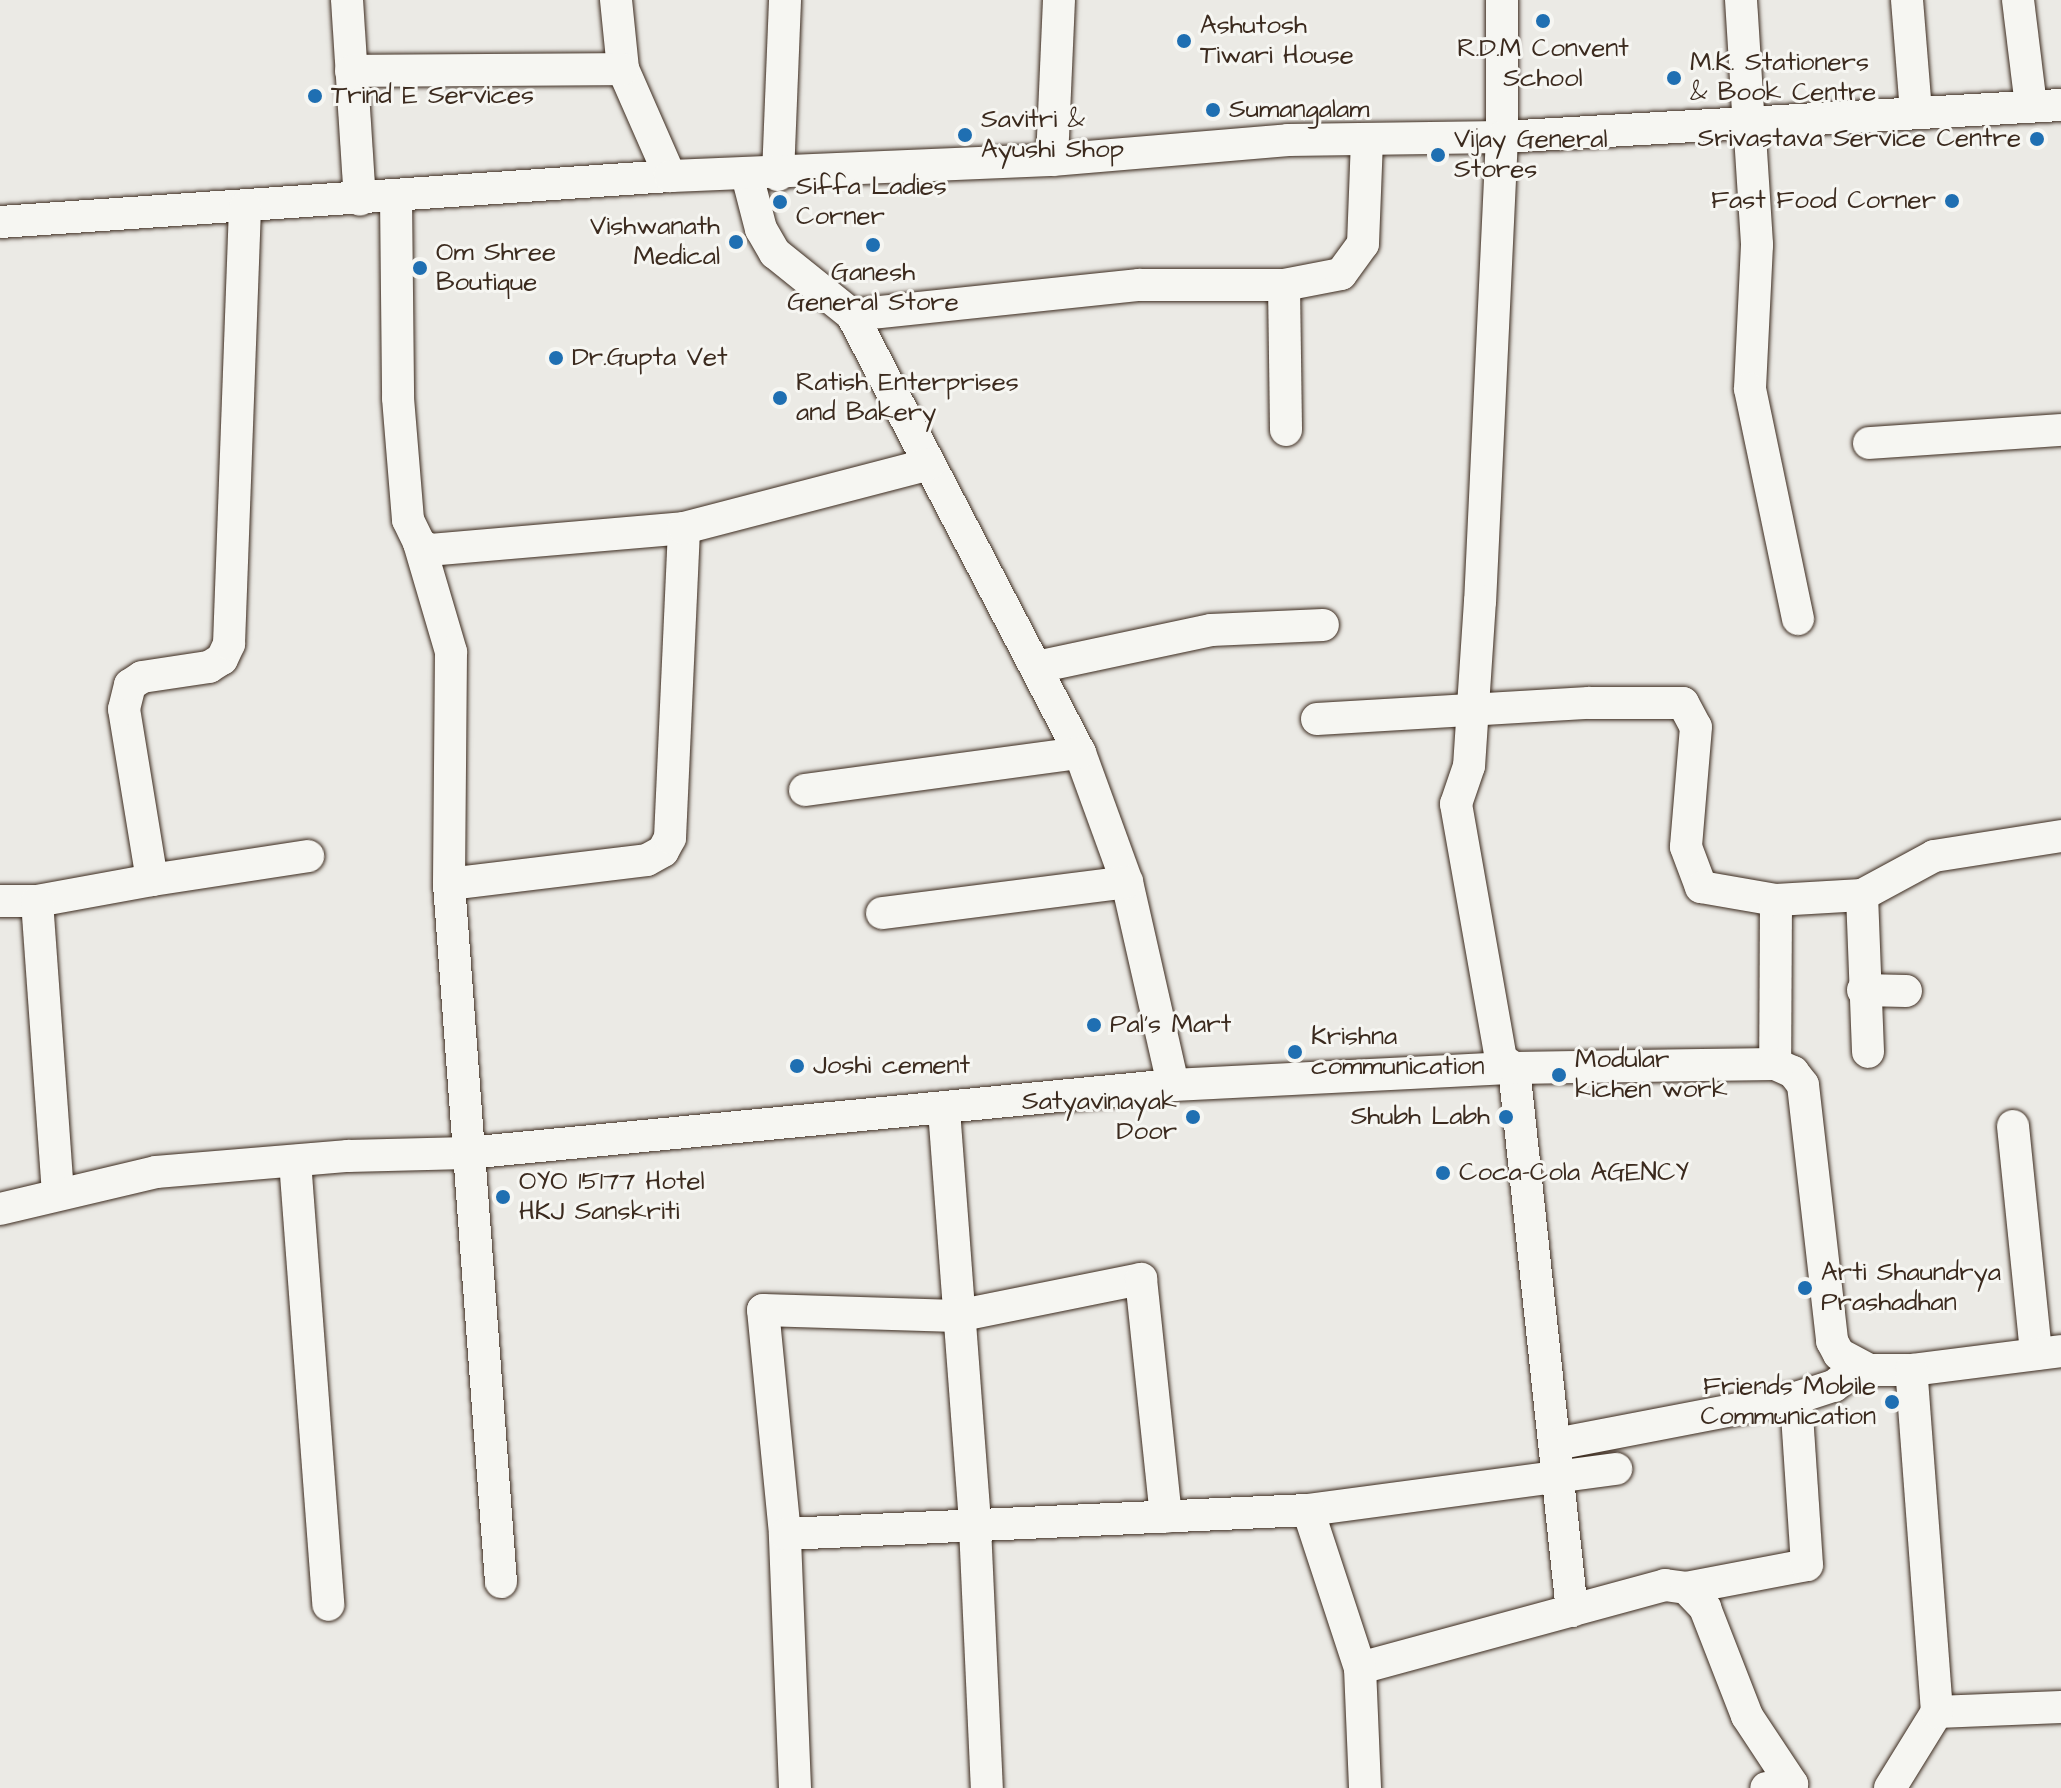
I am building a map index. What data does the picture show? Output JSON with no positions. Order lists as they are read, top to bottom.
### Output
{
  "places": [
    "R.D.M Convent School",
    "Ashutosh Tiwari House",
    "M.K. Stationers & Book Centre",
    "Trind E Services",
    "Sumangalam",
    "Savitri & Ayushi Shop",
    "Srivastava Service Centre",
    "Vijay General Stores",
    "Fast Food Corner",
    "Siffa Ladies Corner",
    "Vishwanath Medical",
    "Ganesh General Store",
    "Om Shree Boutique",
    "Dr.Gupta Vet",
    "Ratish Enterprises and Bakery",
    "Pal's Mart",
    "Krishna communication",
    "Joshi cement",
    "Modular kichen work",
    "Satyavinayak Door",
    "Shubh Labh",
    "Coca-Cola AGENCY",
    "OYO 15177 Hotel HKJ Sanskriti",
    "Arti Shaundrya Prashadhan",
    "Friends Mobile Communication"
  ]
}
